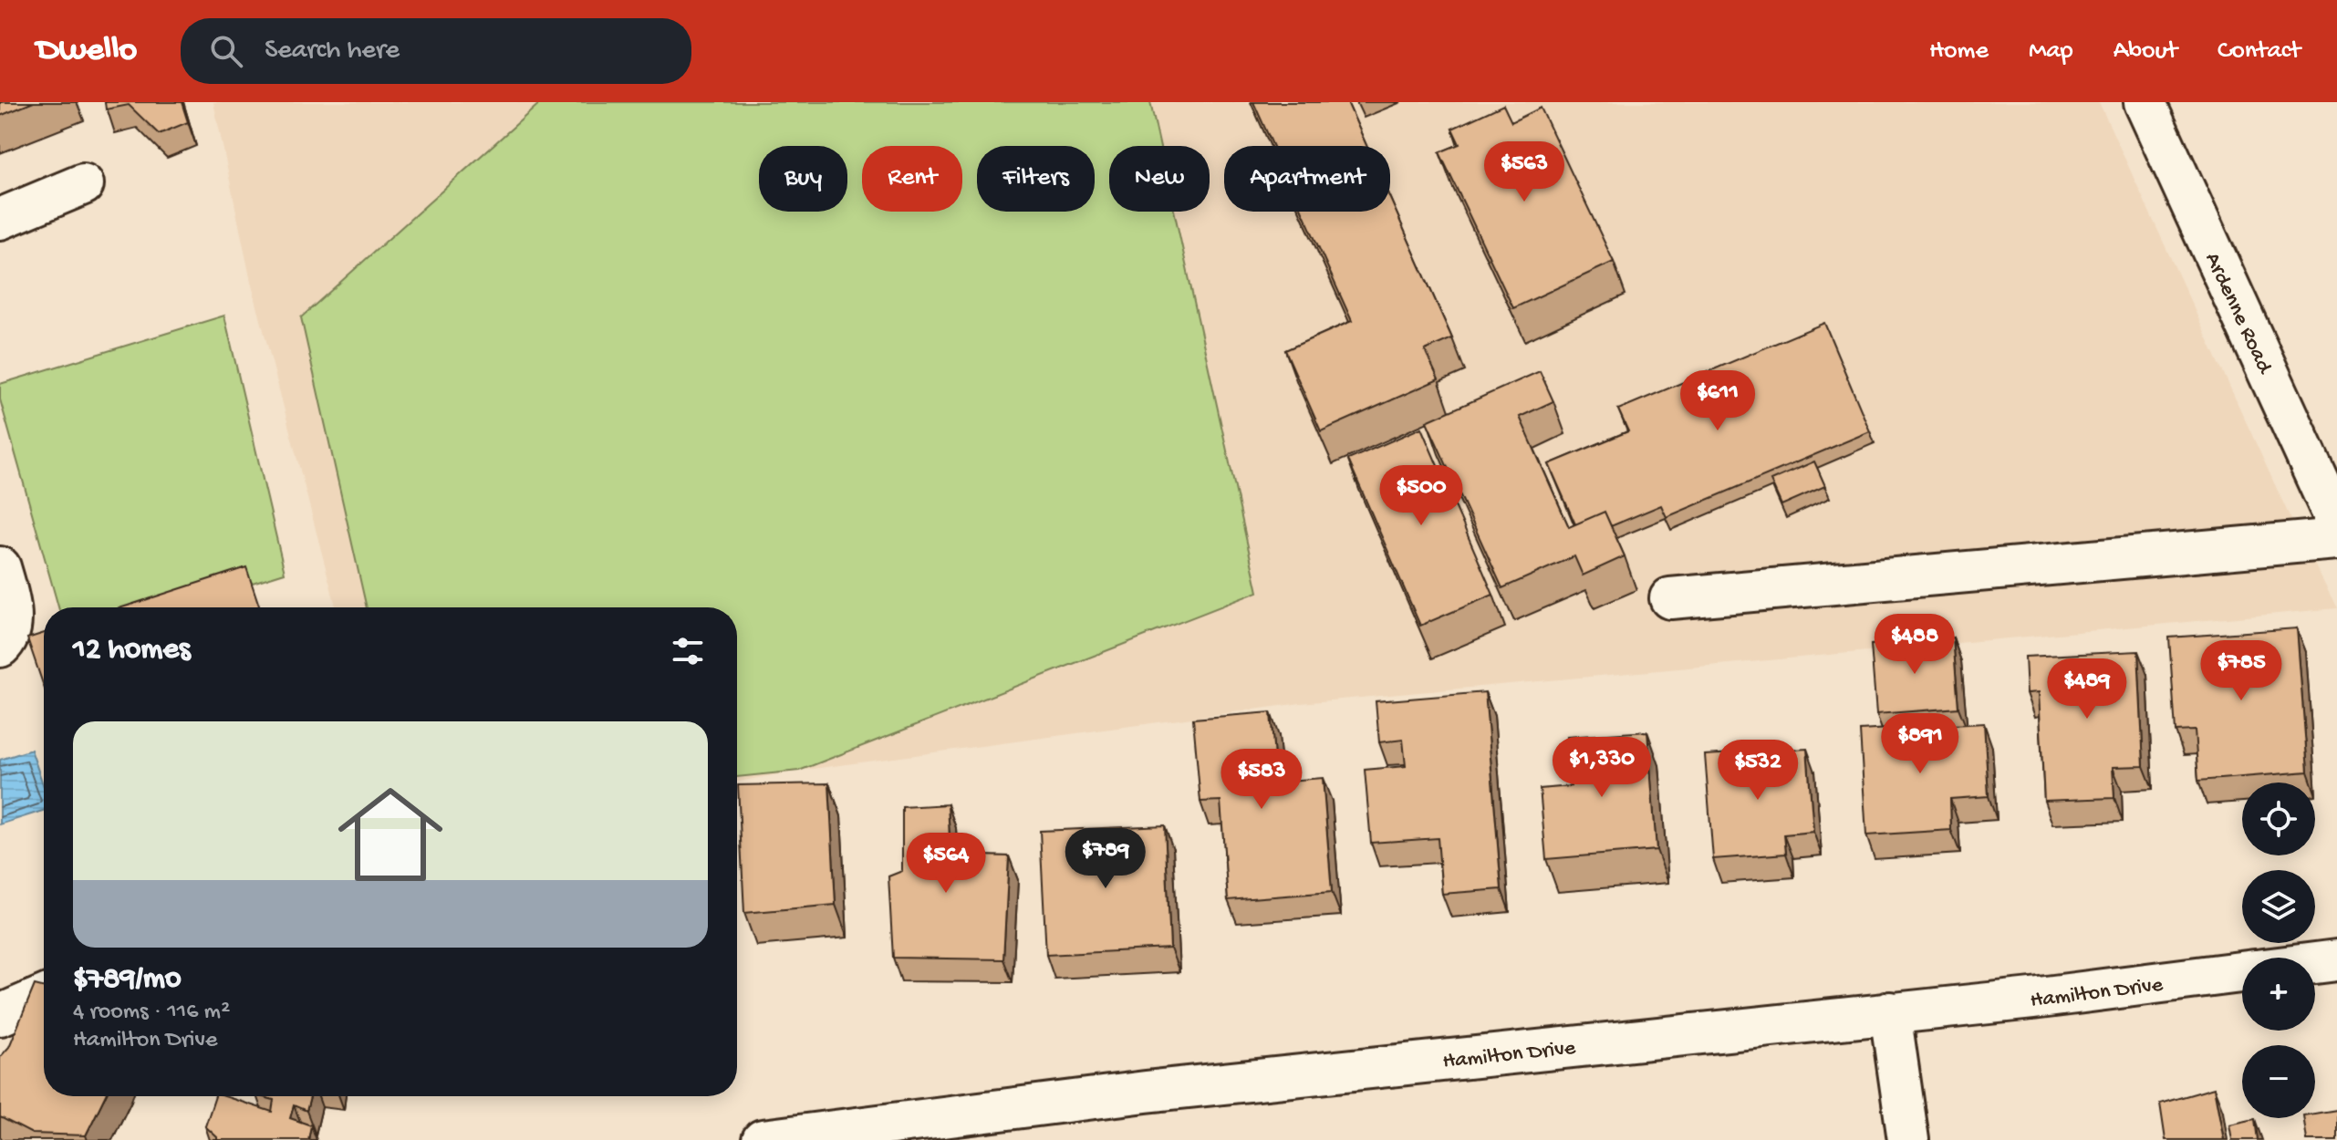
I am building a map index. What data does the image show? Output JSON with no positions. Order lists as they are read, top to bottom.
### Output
{
  "streets": {
    "street": ["Ardenne Road", "Hamilton Drive"]
  },
  "page": {
    "header": "Dwello",
    "search": "Search here",
    "nav": [
      "Home",
      "Map",
      "About",
      "Contact"
    ],
    "price": [
      "$563",
      "$611",
      "$500",
      "$488",
      "$785",
      "$489",
      "$891",
      "$1,330",
      "$532",
      "$583",
      "$789",
      "$564"
    ],
    "chip": [
      "Buy",
      "Rent",
      "Filters",
      "New",
      "Apartment"
    ],
    "heading": "12 homes",
    "list": [
      {
        "name": "$789/mo",
        "note": "4 rooms · 116 m² · Hamilton Drive"
      }
    ],
    "map_buttons": ["+", "−"]
  }
}
